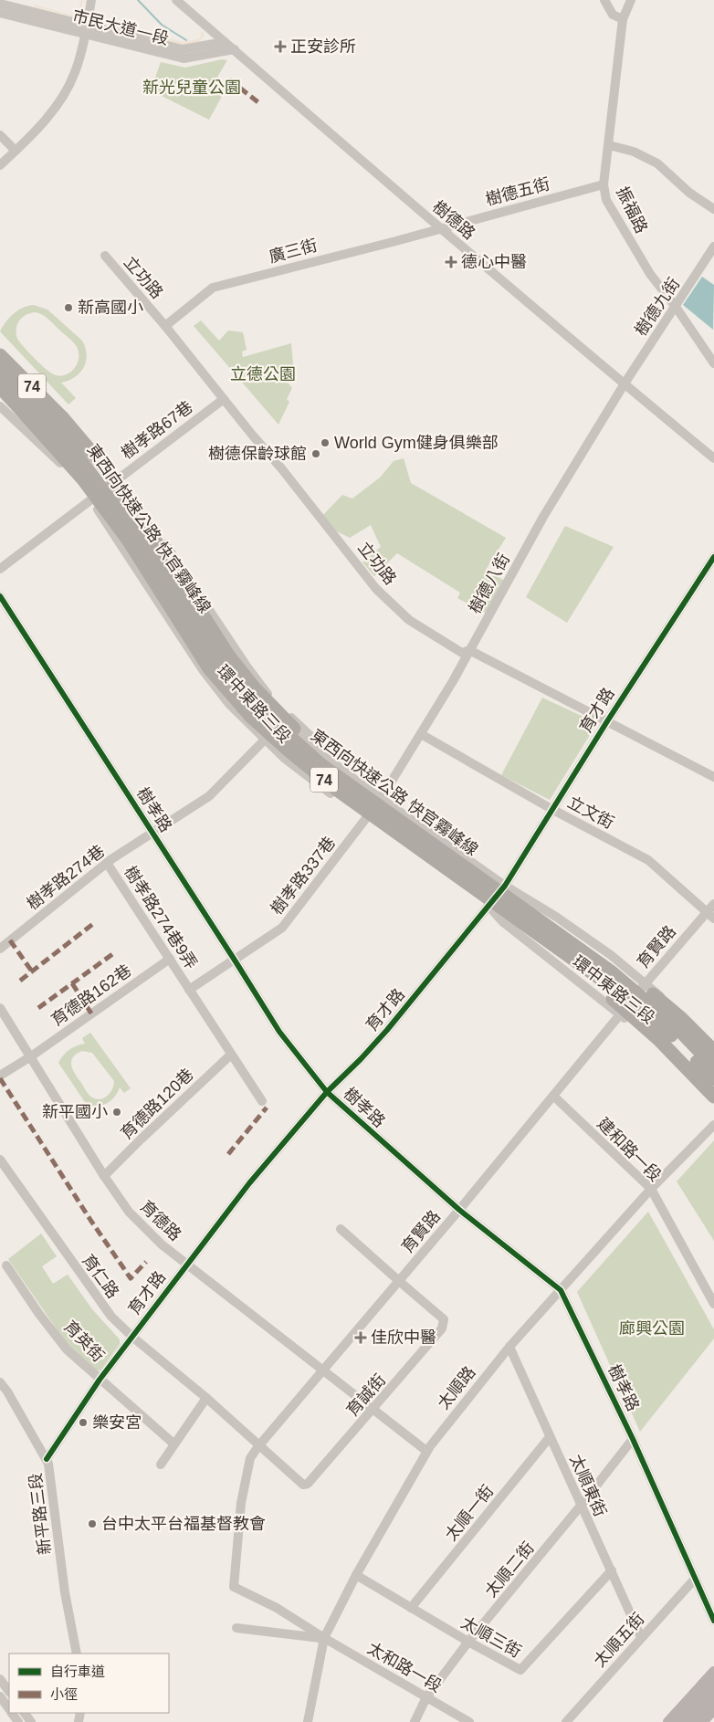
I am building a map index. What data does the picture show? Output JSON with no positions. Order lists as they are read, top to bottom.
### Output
{
  "streets": {
    "highway": ["74", "東西向快速公路 快官霧峰線"],
    "street": [
      "市民大道一段",
      "樹德五街",
      "振福路",
      "樹德路",
      "廣三街",
      "立功路",
      "樹德九街",
      "樹孝路67巷",
      "樹德八街",
      "環中東路三段",
      "育才路",
      "樹孝路",
      "立文街",
      "樹孝路337巷",
      "樹孝路274巷",
      "樹孝路274巷9弄",
      "育賢路",
      "育德路162巷",
      "育德路120巷",
      "建和路一段",
      "育德路",
      "育仁路",
      "育英街",
      "太順路",
      "育誠街",
      "太順東街",
      "太順一街",
      "新平路三段",
      "太順二街",
      "太順三街",
      "太順五街",
      "太和路一段"
    ]
  },
  "crossings": [
    ["市民大道一段", "樹德路"],
    ["樹德五街", "振福路"],
    ["樹德五街", "樹德路"],
    ["樹德五街", "廣三街"],
    ["振福路", "樹德九街"],
    ["樹德路", "廣三街"],
    ["樹德路", "樹德九街"],
    ["樹德路", "樹德八街"],
    ["廣三街", "立功路"],
    ["立功路", "樹孝路67巷"],
    ["立功路", "樹德八街"],
    ["立功路", "育才路"],
    ["樹德九街", "樹德八街"],
    ["74", "東西向快速公路 快官霧峰線"],
    ["樹孝路67巷", "環中東路三段"],
    ["樹德八街", "環中東路三段"],
    ["樹德八街", "立文街"],
    ["環中東路三段", "育才路"],
    ["環中東路三段", "樹孝路337巷"],
    ["環中東路三段", "樹孝路274巷"],
    ["環中東路三段", "育賢路"],
    ["育才路", "樹孝路"],
    ["育才路", "立文街"],
    ["育才路", "育德路"],
    ["育才路", "育仁路"],
    ["育才路", "育英街"],
    ["育才路", "新平路三段"],
    ["樹孝路", "樹孝路337巷"],
    ["樹孝路", "樹孝路274巷"],
    ["樹孝路", "育賢路"],
    ["樹孝路", "太順路"],
    ["樹孝路", "太順二街"],
    ["樹孝路", "太順五街"],
    ["立文街", "育賢路"],
    ["樹孝路337巷", "樹孝路274巷9弄"],
    ["樹孝路274巷", "樹孝路274巷9弄"],
    ["樹孝路274巷9弄", "育德路162巷"],
    ["樹孝路274巷9弄", "育德路120巷"],
    ["育賢路", "建和路一段"],
    ["育賢路", "育德路"],
    ["育賢路", "育仁路"],
    ["育賢路", "育誠街"],
    ["育賢路", "太和路一段"],
    ["育德路162巷", "育德路"],
    ["育德路120巷", "育德路"],
    ["建和路一段", "太順路"],
    ["育德路", "太順路"],
    ["育德路", "育誠街"],
    ["育仁路", "育誠街"],
    ["太順路", "太順東街"],
    ["太順路", "太順三街"],
    ["太順路", "太和路一段"],
    ["太順東街", "太順一街"],
    ["太順東街", "太順二街"],
    ["太順東街", "太順三街"],
    ["太順東街", "太順五街"],
    ["太順一街", "太順三街"],
    ["太順二街", "太順三街"],
    ["太順二街", "太和路一段"]
  ],
  "parks": ["新光兒童公園", "立德公園", "廊興公園"],
  "places": {
    "health": ["正安診所", "德心中醫", "佳欣中醫"],
    "other": [
      "新高國小",
      "World Gym健身俱樂部",
      "樹德保齡球館",
      "新平國小",
      "樂安宮",
      "台中太平台福基督教會"
    ]
  },
  "legend": ["自行車道", "小徑"]
}
